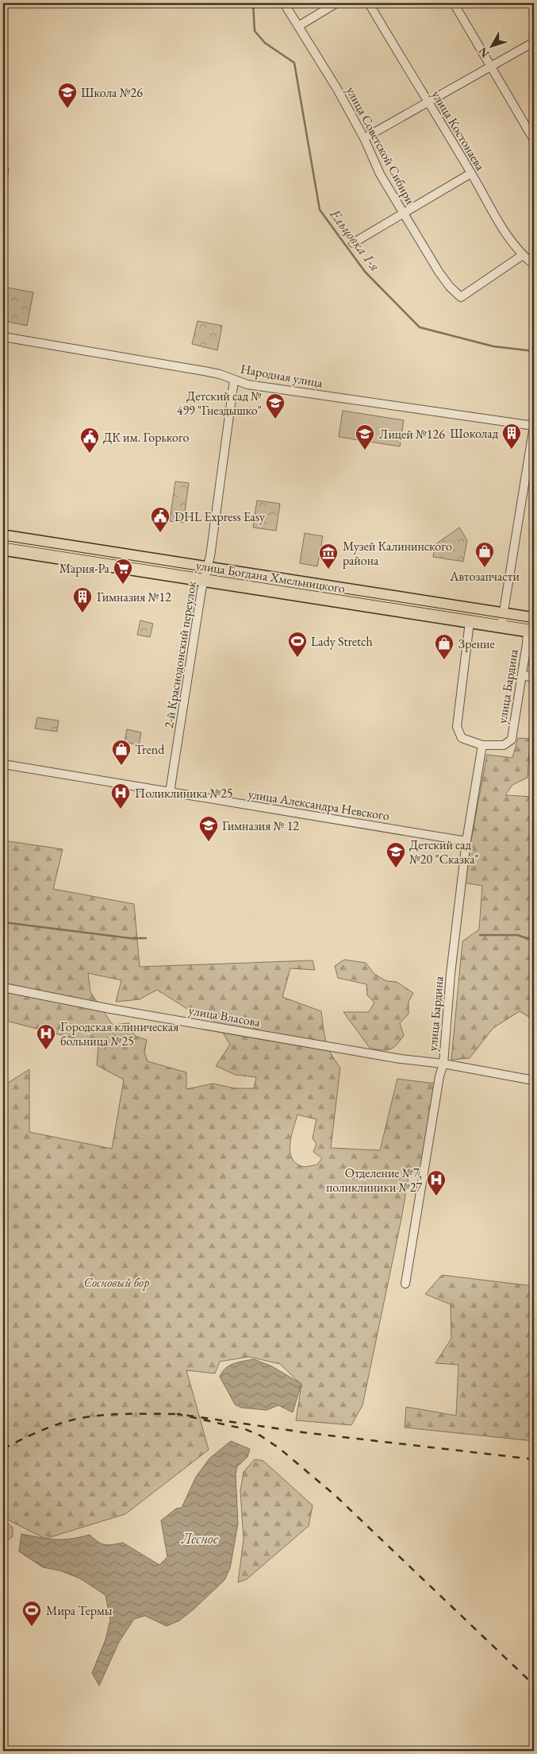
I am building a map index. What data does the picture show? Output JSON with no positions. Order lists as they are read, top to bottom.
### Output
{
  "streets": {
    "highway": ["улица Богдана Хмельницкого"],
    "street": [
      "улица Костонаева",
      "улица Советской Сибири",
      "Народная улица",
      "2-й Краснодонский переулок",
      "улица Бардина",
      "улица Александра Невского",
      "улица Власова"
    ]
  },
  "crossings": [
    ["улица Костонаева", "улица Советской Сибири"],
    ["Народная улица", "2-й Краснодонский переулок"],
    ["улица Богдана Хмельницкого", "2-й Краснодонский переулок"],
    ["улица Богдана Хмельницкого", "улица Бардина"],
    ["2-й Краснодонский переулок", "улица Александра Невского"],
    ["улица Бардина", "улица Александра Невского"],
    ["улица Бардина", "улица Власова"]
  ],
  "water": ["Ельцовка 1-я", "Лесное"],
  "parks": ["Сосновый бор"],
  "places": {
    "school or university": [
      "Школа №26",
      "Детский сад № 499 \"Гнездышко\"",
      "Лицей №126",
      "Гимназия № 12",
      "Детский сад №20 \"Сказка\""
    ],
    "building": ["Шоколад", "Гимназия №12"],
    "public building": ["ДК им. Горького", "DHL Express Easy"],
    "shop": ["Автозапчасти", "Зрение", "Trend"],
    "museum": ["Музей Калининского района"],
    "supermarket": ["Мария-Ра"],
    "sports": ["Lady Stretch", "Мира Термы"],
    "hospital": ["Поликлиника №25", "Городская клиническая больница №25", "Отделение №7, поликлиники №27"]
  },
  "north": "bottom left"
}
